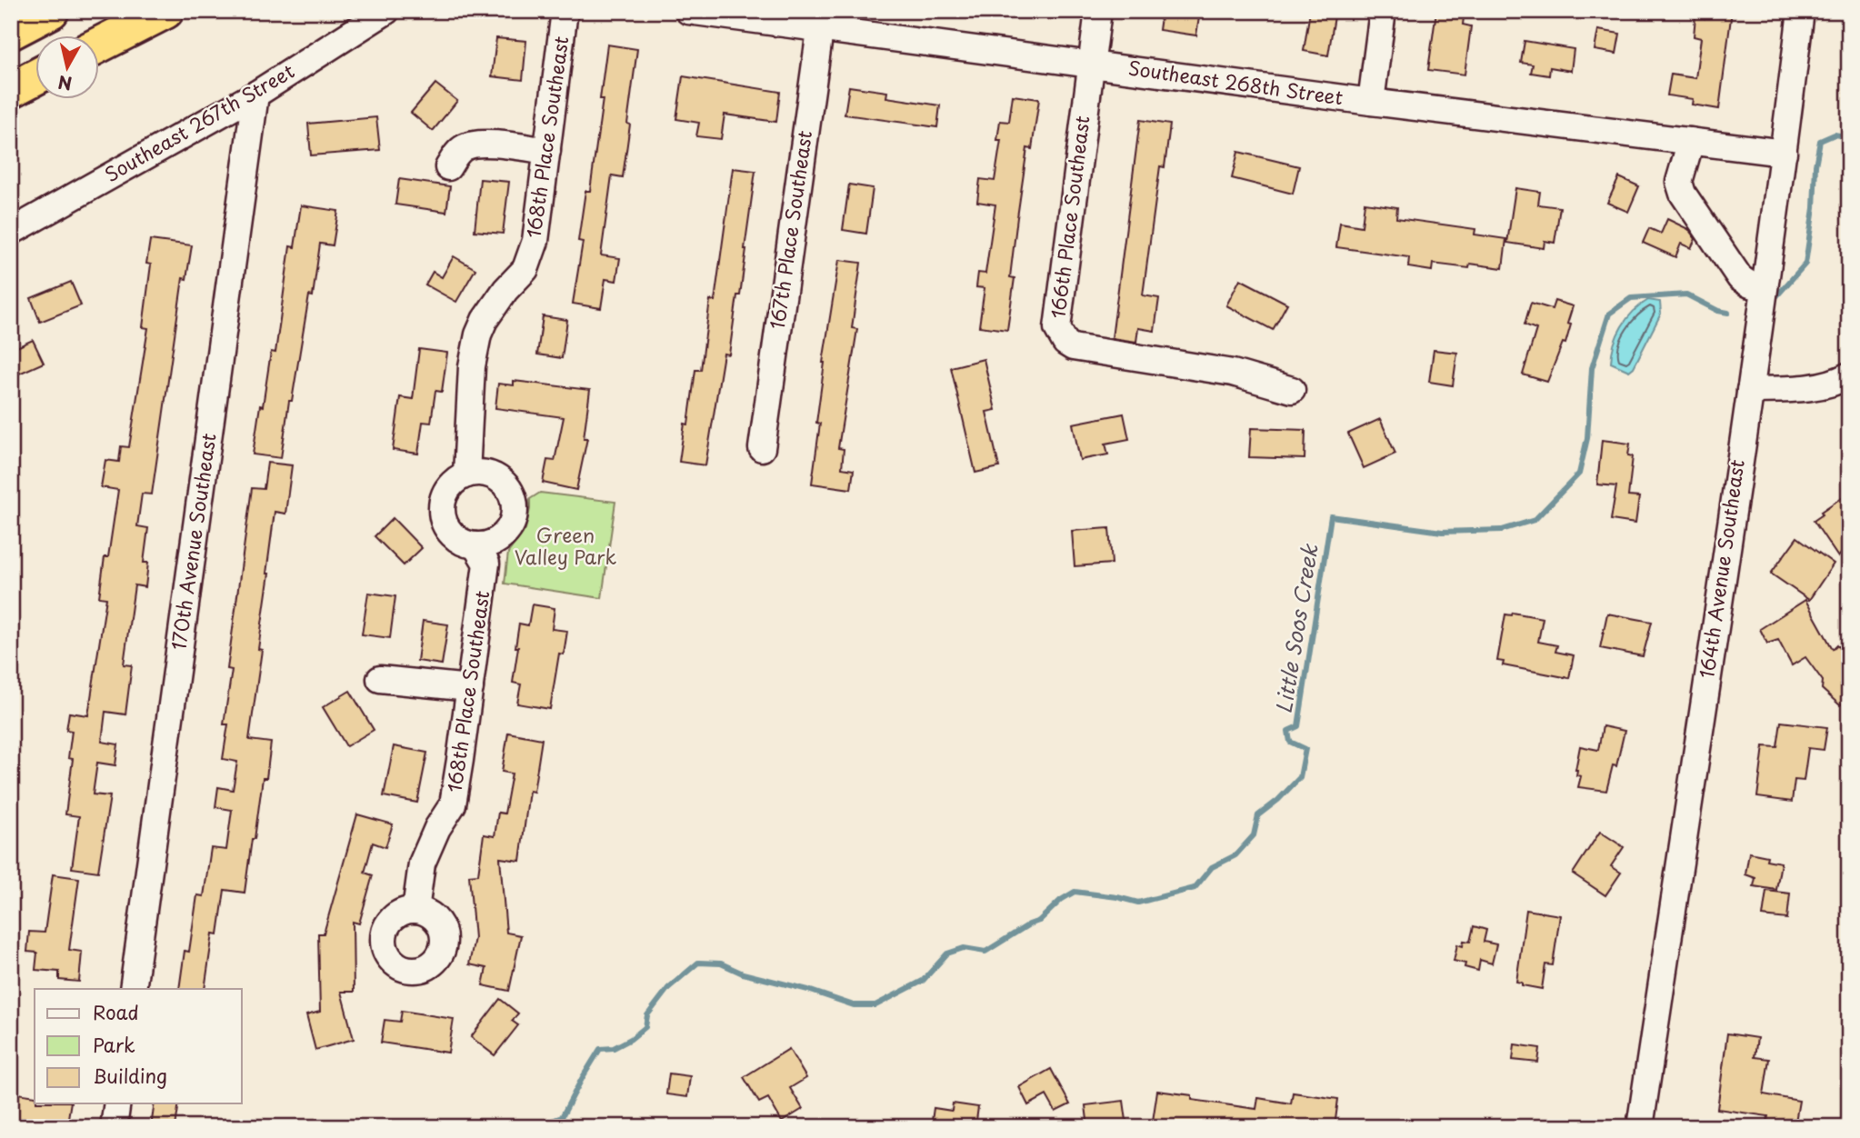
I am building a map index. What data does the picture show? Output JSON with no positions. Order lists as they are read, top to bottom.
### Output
{
  "streets": {
    "street": [
      "Southeast 268th Street",
      "Southeast 267th Street",
      "168th Place Southeast",
      "166th Place Southeast",
      "167th Place Southeast",
      "170th Avenue Southeast",
      "164th Avenue Southeast"
    ]
  },
  "crossings": [
    ["Southeast 268th Street", "166th Place Southeast"],
    ["Southeast 268th Street", "167th Place Southeast"],
    ["Southeast 268th Street", "164th Avenue Southeast"],
    ["Southeast 267th Street", "170th Avenue Southeast"]
  ],
  "water": ["Little Soos Creek"],
  "parks": ["Green Valley Park"],
  "legend": ["Road", "Park", "Building"],
  "north": "bottom"
}
